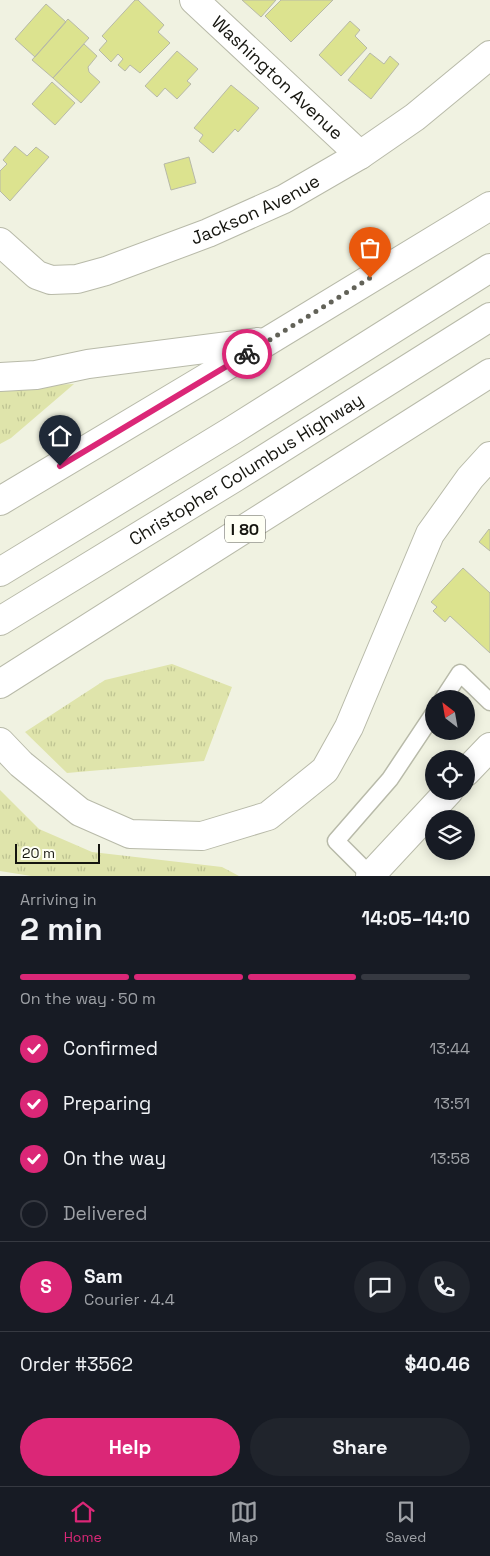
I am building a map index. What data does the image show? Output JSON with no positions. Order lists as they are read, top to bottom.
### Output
{
  "streets": {
    "main road": [
      "Washington Avenue",
      "Jackson Avenue",
      "Christopher Columbus Highway",
      "I 80"
    ]
  },
  "crossings": [
    ["Washington Avenue", "Jackson Avenue"]
  ],
  "scale_bar": "20 m",
  "north": "top left",
  "page": {
    "scale": "20 m",
    "heading": ["2 min", "Arriving in", "14:05–14:10"],
    "panel": [
      "Sam",
      "Courier · 4.4",
      "Order #3562",
      "$40.46"
    ],
    "bar": "On the way · 50 m",
    "list": [
      ["Confirmed", "13:44"],
      ["Preparing", "13:51"],
      ["On the way", "13:58"],
      "Delivered"
    ],
    "round": "S",
    "buttons": ["Help", "Share"],
    "tabs": ["Home", "Map", "Saved"]
  }
}
